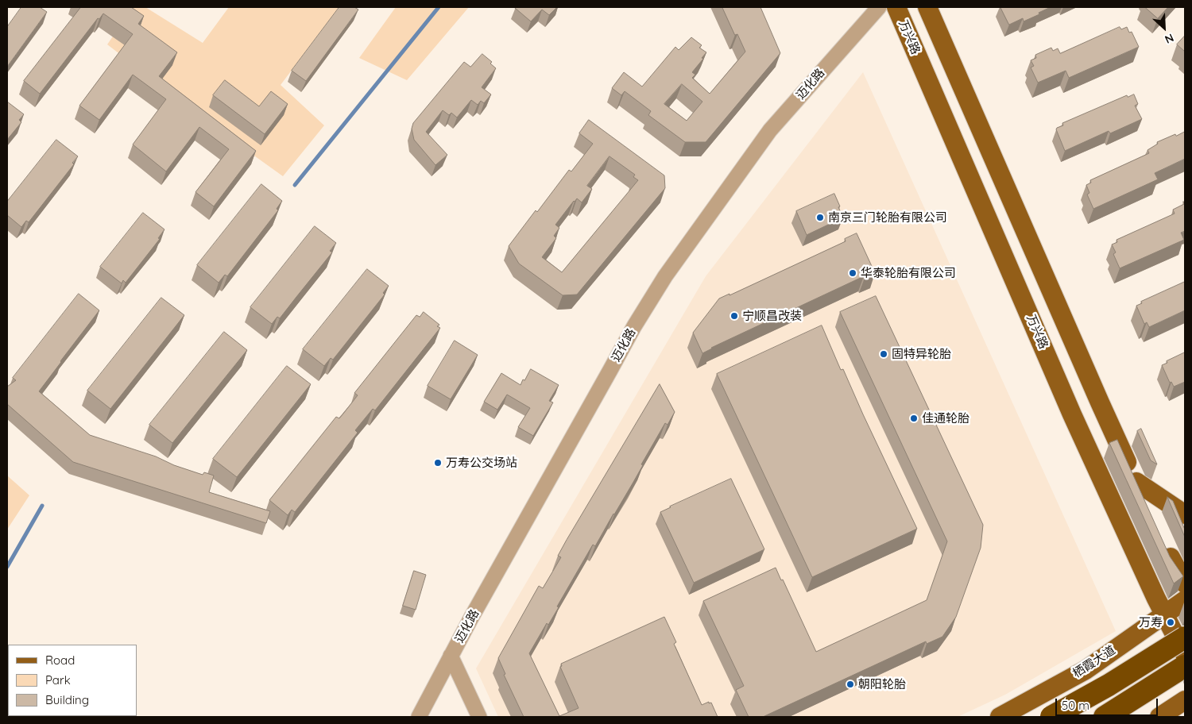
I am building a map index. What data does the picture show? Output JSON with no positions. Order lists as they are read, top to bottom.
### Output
{
  "streets": {
    "main road": ["万兴路", "栖霞大道"],
    "street": ["迈化路"]
  },
  "crossings": [
    ["万兴路", "栖霞大道"]
  ],
  "places": [
    "南京三门轮胎有限公司",
    "华泰轮胎有限公司",
    "宁顺昌改装",
    "固特异轮胎",
    "佳通轮胎",
    "万寿公交场站",
    "万寿",
    "朝阳轮胎"
  ],
  "legend": ["Road", "Park", "Building"],
  "scale_bar": "50 m",
  "north": "bottom right"
}
